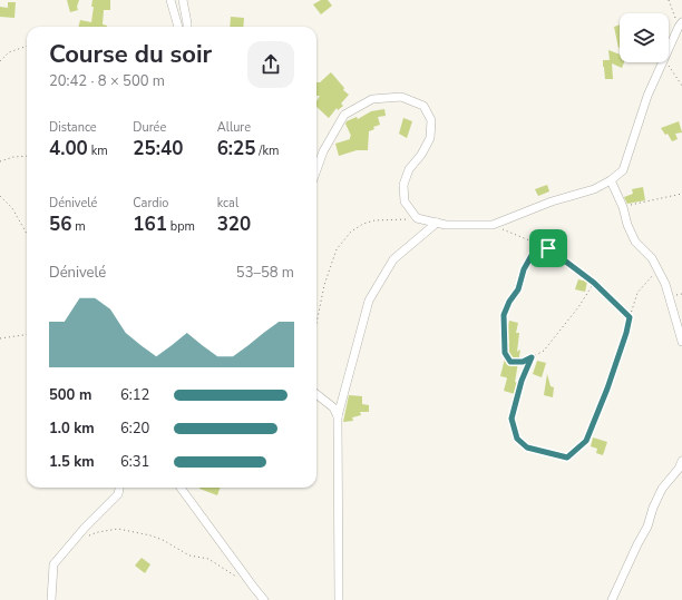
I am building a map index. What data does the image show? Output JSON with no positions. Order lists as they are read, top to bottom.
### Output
{
  "page": {
    "heading": ["Course du soir", "20:42 · 8 × 500 m"],
    "stats": [
      ["Distance", "4.00 km"],
      ["Durée", "25:40"],
      ["Allure", "6:25 /km"],
      ["Dénivelé", "56 m"],
      ["Cardio", "161 bpm"],
      ["kcal", "320"]
    ],
    "chart": ["Dénivelé", "53–58 m"],
    "list": [
      {
        "name": "500 m",
        "note": "6:12"
      },
      {
        "name": "1.0 km",
        "note": "6:20"
      },
      {
        "name": "1.5 km",
        "note": "6:31"
      }
    ]
  }
}
